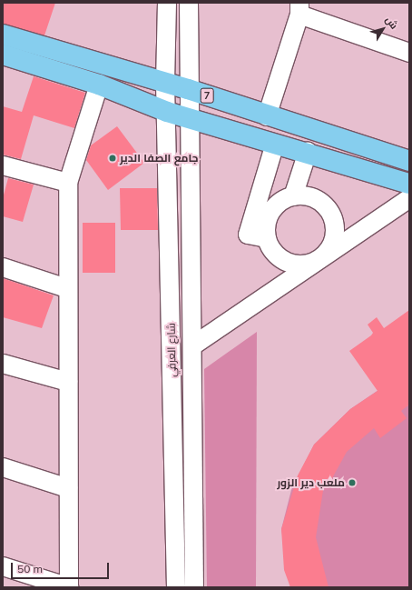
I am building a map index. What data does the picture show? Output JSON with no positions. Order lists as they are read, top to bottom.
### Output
{
  "streets": {
    "main road": ["7"],
    "street": ["شارع العرفي"]
  },
  "crossings": [
    ["7", "شارع العرفي"]
  ],
  "places": ["جامع الصفا الدير", "ملعب دير الزور"],
  "scale_bar": "50 m",
  "north": "top right"
}
